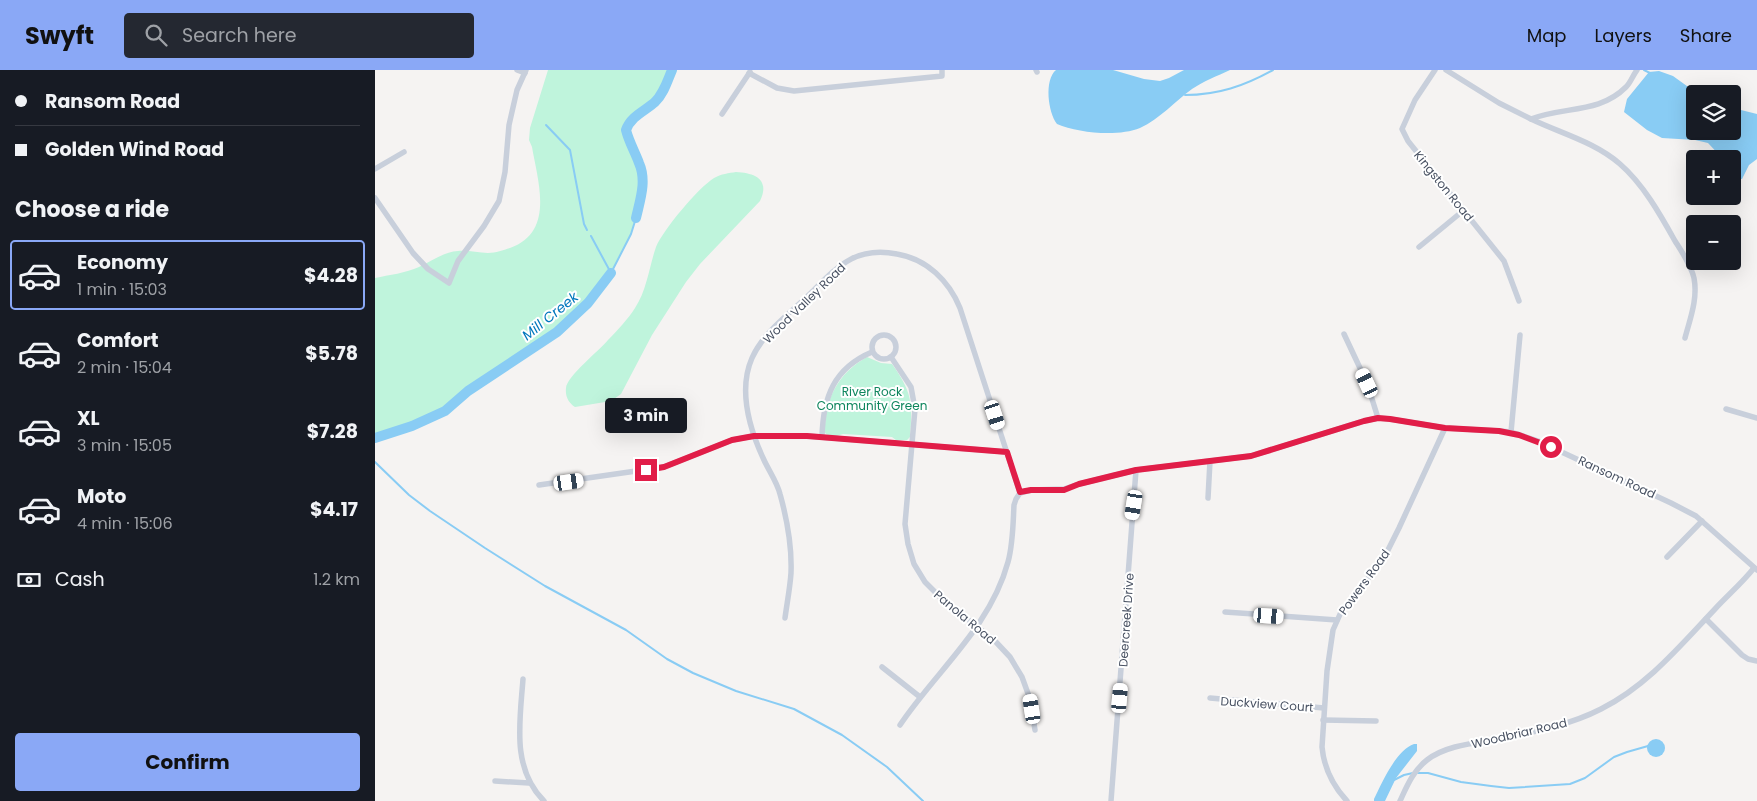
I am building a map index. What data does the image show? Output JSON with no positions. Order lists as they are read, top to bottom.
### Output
{
  "streets": {
    "street": [
      "Kingston Road",
      "Wood Valley Road",
      "Ransom Road",
      "Powers Road",
      "Panola Road",
      "Deercreek Drive",
      "Duckview Court",
      "Woodbriar Road"
    ]
  },
  "crossings": [
    ["Ransom Road", "Powers Road"],
    ["Ransom Road", "Deercreek Drive"],
    ["Ransom Road", "Woodbriar Road"],
    ["Powers Road", "Duckview Court"]
  ],
  "water": ["Mill Creek"],
  "parks": ["River Rock Community Green"],
  "page": {
    "header": "Swyft",
    "search": "Search here",
    "nav": ["Map", "Layers", "Share"],
    "banner": ["Ransom Road", "Golden Wind Road"],
    "map_buttons": ["+", "−"],
    "heading": "Choose a ride",
    "list": [
      {
        "name": "Economy",
        "note": "1 min · 15:03",
        "value": "$4.28"
      },
      {
        "name": "Comfort",
        "note": "2 min · 15:04",
        "value": "$5.78"
      },
      {
        "name": "XL",
        "note": "3 min · 15:05",
        "value": "$7.28"
      },
      {
        "name": "Moto",
        "note": "4 min · 15:06",
        "value": "$4.17"
      }
    ],
    "bubble": "3 min",
    "pay": ["Cash", "1.2 km"],
    "buttons": "Confirm"
  }
}
